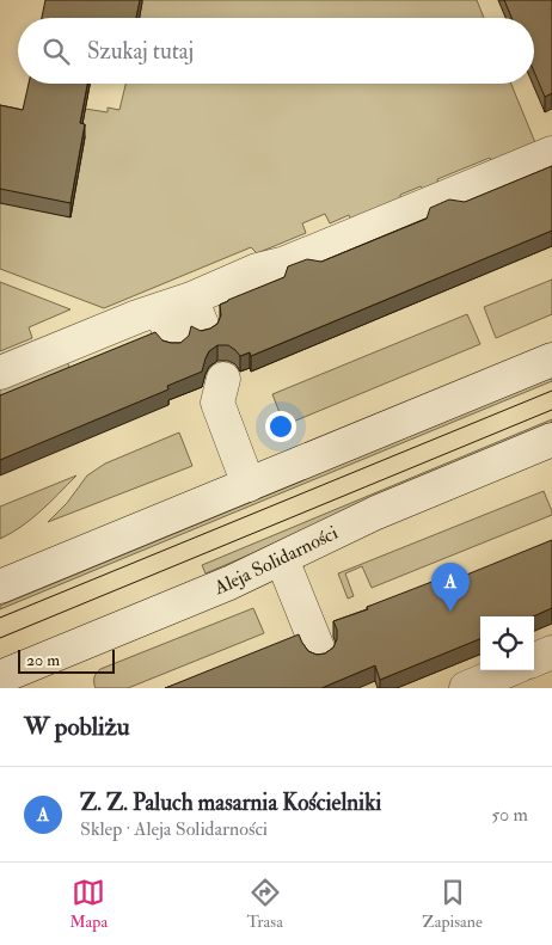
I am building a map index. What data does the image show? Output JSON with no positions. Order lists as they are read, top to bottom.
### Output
{
  "streets": {
    "street": ["Aleja Solidarności"]
  },
  "scale_bar": "20 m",
  "page": {
    "search": "Szukaj tutaj",
    "pins": "A",
    "scale": "20 m",
    "heading": "W pobliżu",
    "list": [
      {
        "mark": "A",
        "name": "Z. Z. Paluch masarnia Kościelniki",
        "note": "Sklep · Aleja Solidarności",
        "value": "50 m"
      }
    ],
    "nav": ["Mapa", "Trasa", "Zapisane"]
  }
}
